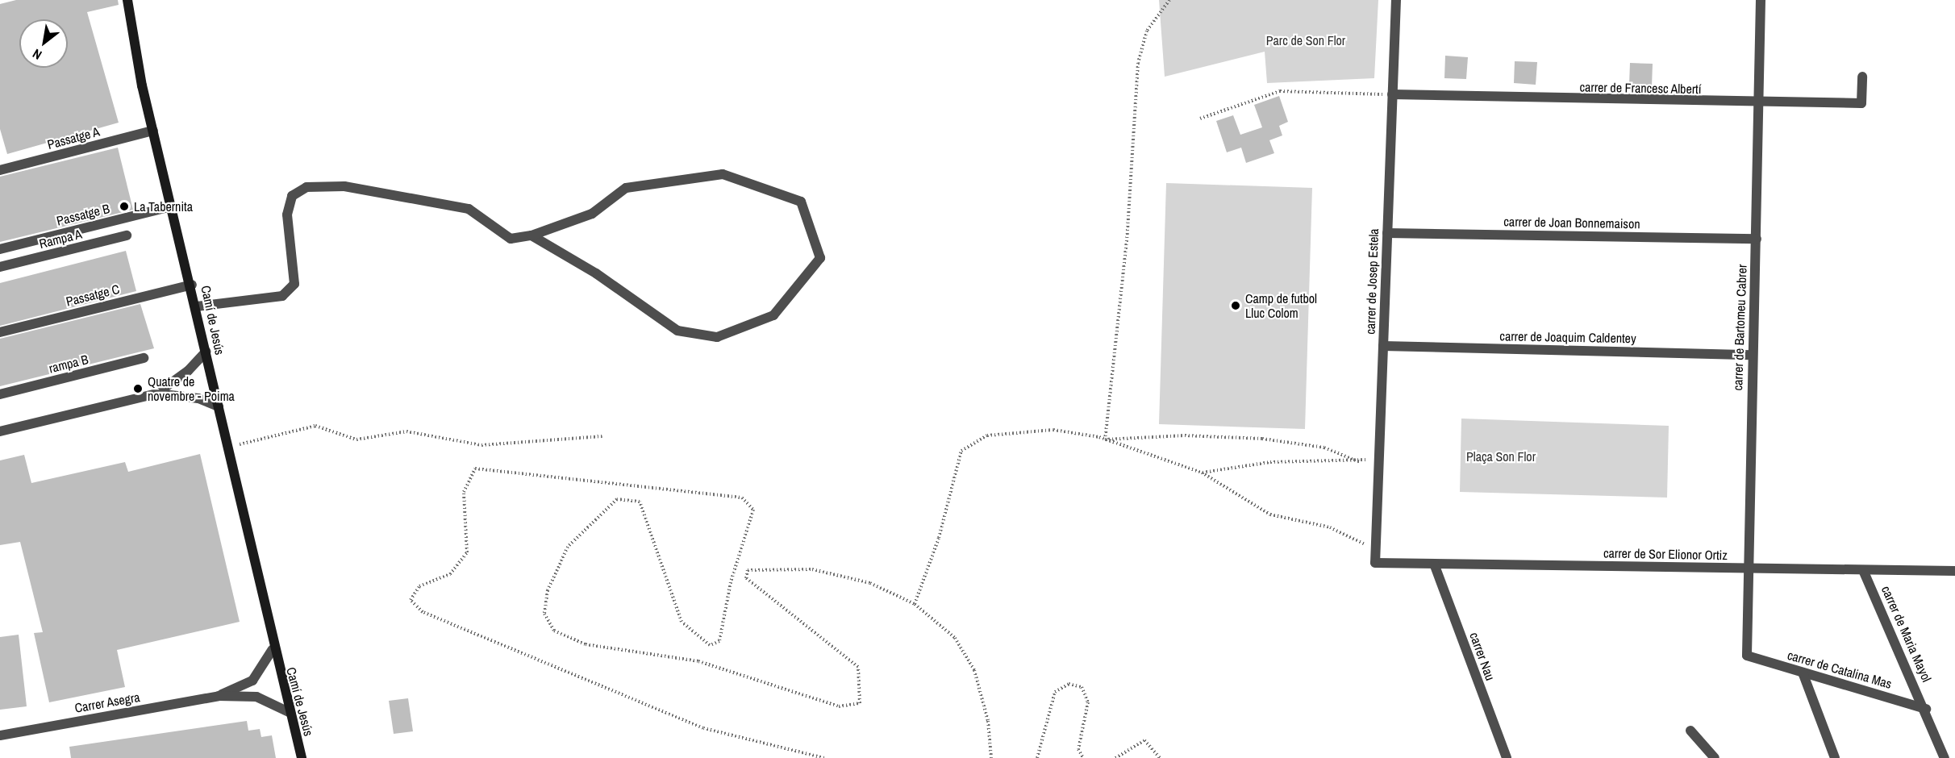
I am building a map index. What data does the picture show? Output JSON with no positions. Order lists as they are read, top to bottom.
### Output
{
  "streets": {
    "street": [
      "carrer de Francesc Albertí",
      "Passatge A",
      "Passatge B",
      "carrer de Joan Bonnemaison",
      "Rampa A",
      "carrer de Josep Estela",
      "Passatge C",
      "Camí de Jesús",
      "carrer de Bartomeu Cabrer",
      "carrer de Joaquim Caldentey",
      "rampa B",
      "carrer de Sor Elionor Ortiz",
      "carrer de Maria Mayol",
      "carrer Nau",
      "carrer de Catalina Mas",
      "Carrer Asegra"
    ]
  },
  "crossings": [
    ["carrer de Francesc Albertí", "carrer de Josep Estela"],
    ["carrer de Francesc Albertí", "carrer de Bartomeu Cabrer"],
    ["Passatge A", "Camí de Jesús"],
    ["Passatge B", "Camí de Jesús"],
    ["carrer de Joan Bonnemaison", "carrer de Josep Estela"],
    ["carrer de Joan Bonnemaison", "carrer de Bartomeu Cabrer"],
    ["carrer de Josep Estela", "carrer de Joaquim Caldentey"],
    ["carrer de Josep Estela", "carrer de Sor Elionor Ortiz"],
    ["Passatge C", "Camí de Jesús"],
    ["carrer de Bartomeu Cabrer", "carrer de Joaquim Caldentey"],
    ["carrer de Bartomeu Cabrer", "carrer de Sor Elionor Ortiz"],
    ["carrer de Bartomeu Cabrer", "carrer de Catalina Mas"],
    ["carrer de Sor Elionor Ortiz", "carrer de Maria Mayol"],
    ["carrer de Sor Elionor Ortiz", "carrer Nau"],
    ["carrer de Maria Mayol", "carrer de Catalina Mas"]
  ],
  "parks": ["Parc de Son Flor", "Plaça Son Flor"],
  "places": ["La Tabernita", "Camp de futbol Lluc Colom", "Quatre de novembre - Poima"],
  "north": "bottom left"
}
